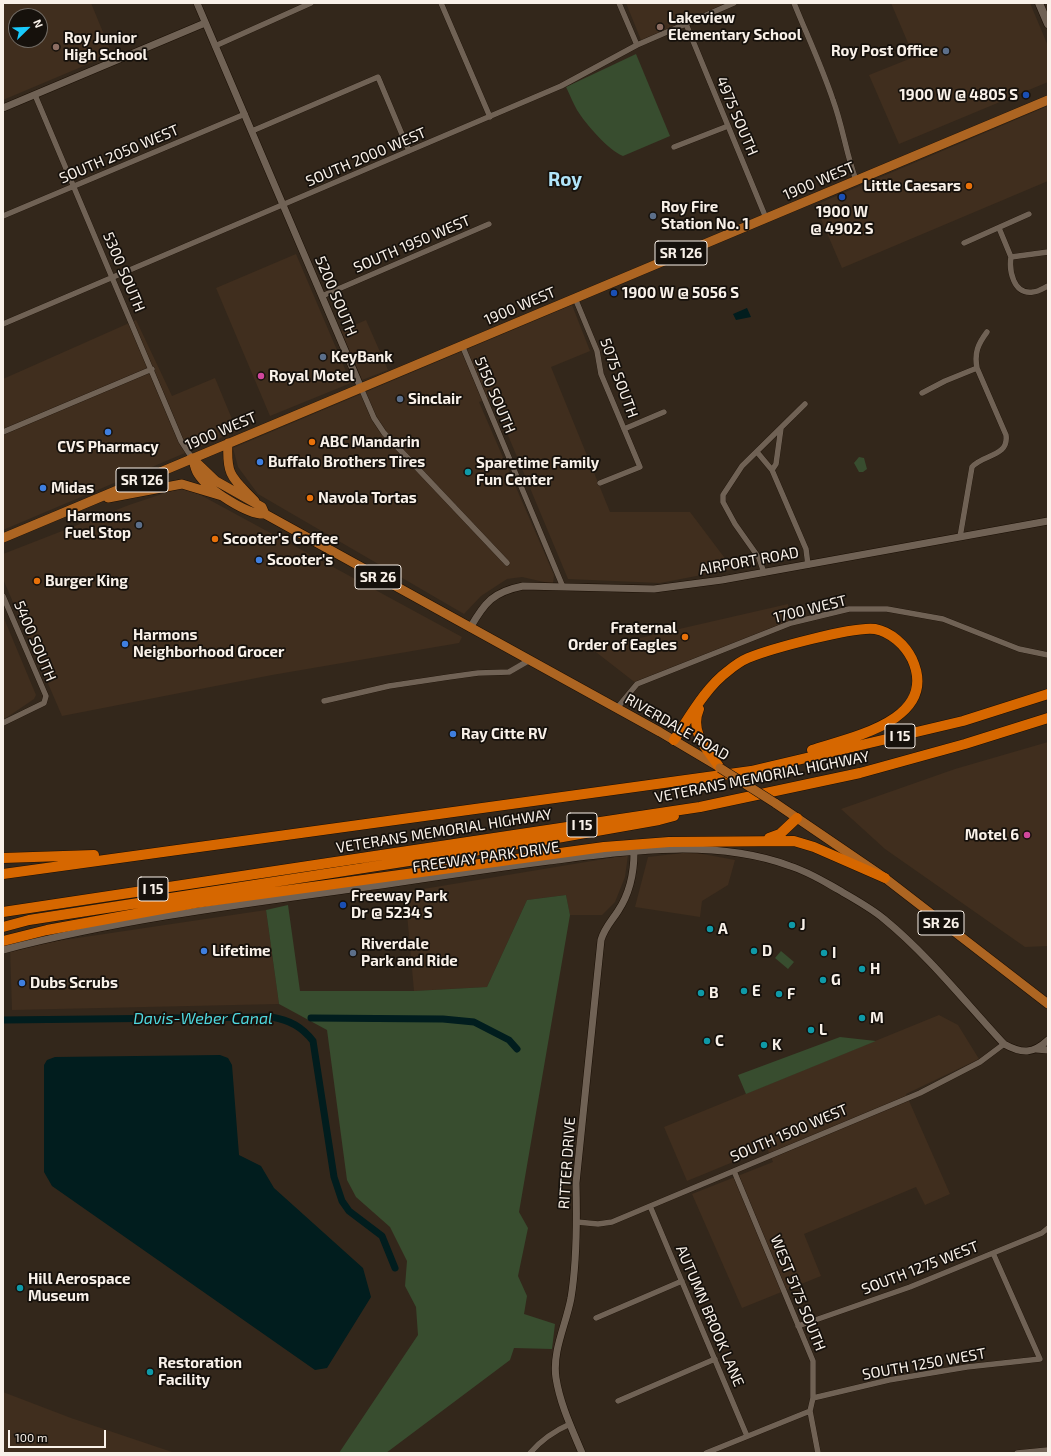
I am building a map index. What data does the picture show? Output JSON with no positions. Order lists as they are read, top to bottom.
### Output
{
  "streets": {
    "highway": ["I 15", "VETERANS MEMORIAL HIGHWAY"],
    "main road": [
      "1900 WEST",
      "SR 126",
      "SR 26",
      "RIVERDALE ROAD"
    ],
    "street": [
      "4975 SOUTH",
      "SOUTH 2050 WEST",
      "SOUTH 2000 WEST",
      "SOUTH 1950 WEST",
      "5300 SOUTH",
      "5200 SOUTH",
      "5075 SOUTH",
      "5150 SOUTH",
      "AIRPORT ROAD",
      "1700 WEST",
      "5400 SOUTH",
      "FREEWAY PARK DRIVE",
      "SOUTH 1500 WEST",
      "RITTER DRIVE",
      "SOUTH 1275 WEST",
      "WEST 5175 SOUTH",
      "AUTUMN BROOK LANE",
      "SOUTH 1250 WEST"
    ]
  },
  "crossings": [
    ["4975 SOUTH", "SOUTH 2000 WEST"],
    ["4975 SOUTH", "1900 WEST"],
    ["SOUTH 2050 WEST", "5300 SOUTH"],
    ["SOUTH 2050 WEST", "5200 SOUTH"],
    ["SOUTH 2000 WEST", "5300 SOUTH"],
    ["SOUTH 2000 WEST", "5200 SOUTH"],
    ["1900 WEST", "5300 SOUTH"],
    ["1900 WEST", "5200 SOUTH"],
    ["1900 WEST", "5075 SOUTH"],
    ["1900 WEST", "5150 SOUTH"],
    ["1900 WEST", "RIVERDALE ROAD"],
    ["SOUTH 1950 WEST", "5200 SOUTH"],
    ["5300 SOUTH", "RIVERDALE ROAD"],
    ["5150 SOUTH", "AIRPORT ROAD"],
    ["AIRPORT ROAD", "RIVERDALE ROAD"],
    ["1700 WEST", "RIVERDALE ROAD"],
    ["FREEWAY PARK DRIVE", "SOUTH 1500 WEST"],
    ["FREEWAY PARK DRIVE", "RITTER DRIVE"],
    ["SOUTH 1500 WEST", "RITTER DRIVE"],
    ["SOUTH 1500 WEST", "WEST 5175 SOUTH"],
    ["SOUTH 1500 WEST", "AUTUMN BROOK LANE"],
    ["SOUTH 1275 WEST", "WEST 5175 SOUTH"],
    ["SOUTH 1275 WEST", "SOUTH 1250 WEST"],
    ["WEST 5175 SOUTH", "SOUTH 1250 WEST"]
  ],
  "districts": ["Roy"],
  "water": ["Davis-Weber Canal"],
  "places": [
    "Lakeview Elementary School",
    "Roy Junior High School",
    "Roy Post Office",
    "1900 W @ 4805 S",
    "Little Caesars",
    "1900 W @ 4902 S",
    "Roy Fire Station No. 1",
    "1900 W @ 5056 S",
    "KeyBank",
    "Royal Motel",
    "Sinclair",
    "CVS Pharmacy",
    "ABC Mandarin",
    "Buffalo Brothers Tires",
    "Sparetime Family Fun Center",
    "Midas",
    "Navola Tortas",
    "Harmons Fuel Stop",
    "Scooter's Coffee",
    "Scooter's",
    "Burger King",
    "Fraternal Order of Eagles",
    "Harmons Neighborhood Grocer",
    "Ray Citte RV",
    "Motel 6",
    "Freeway Park Dr @ 5234 S",
    "J",
    "A",
    "Lifetime",
    "D",
    "Riverdale Park and Ride",
    "I",
    "H",
    "G",
    "Dubs Scrubs",
    "E",
    "B",
    "F",
    "M",
    "L",
    "C",
    "K",
    "Hill Aerospace Museum",
    "Restoration Facility"
  ],
  "scale_bar": "100 m",
  "north": "top right"
}
